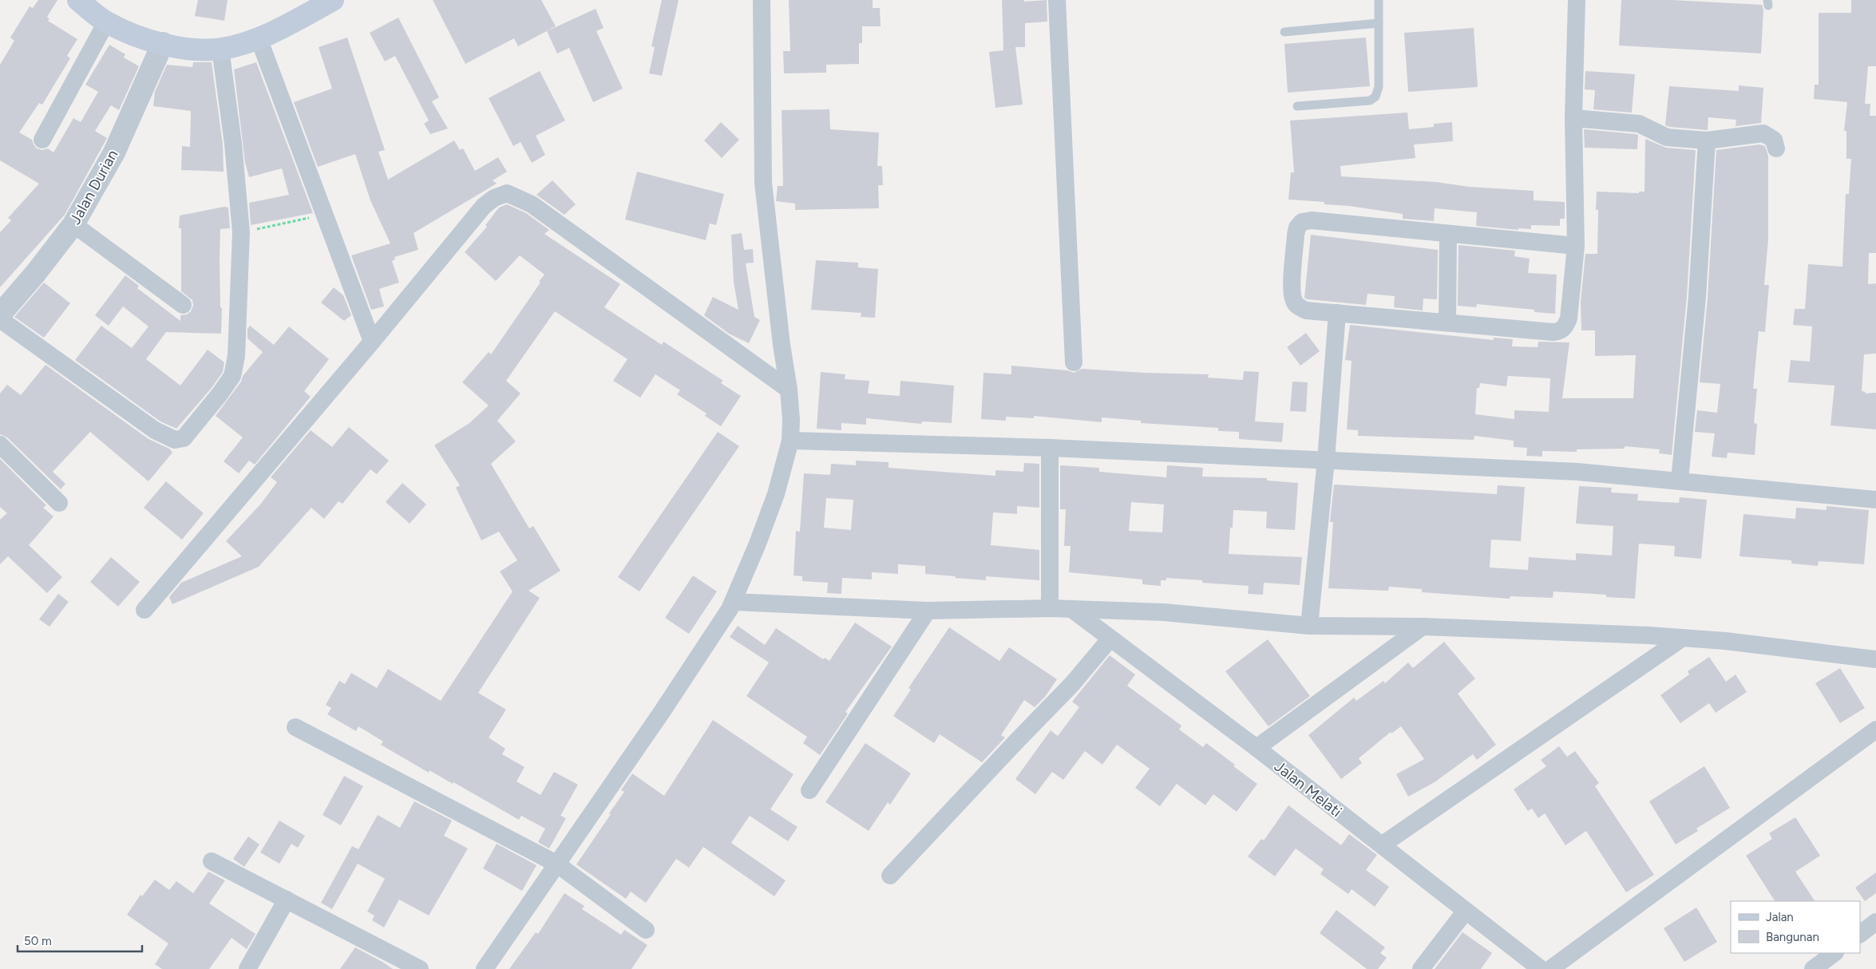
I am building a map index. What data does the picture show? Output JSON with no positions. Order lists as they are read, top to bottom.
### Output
{
  "streets": {
    "street": ["Jalan Durian", "Jalan Melati"]
  },
  "legend": ["Jalan", "Bangunan"],
  "scale_bar": "50 m"
}
